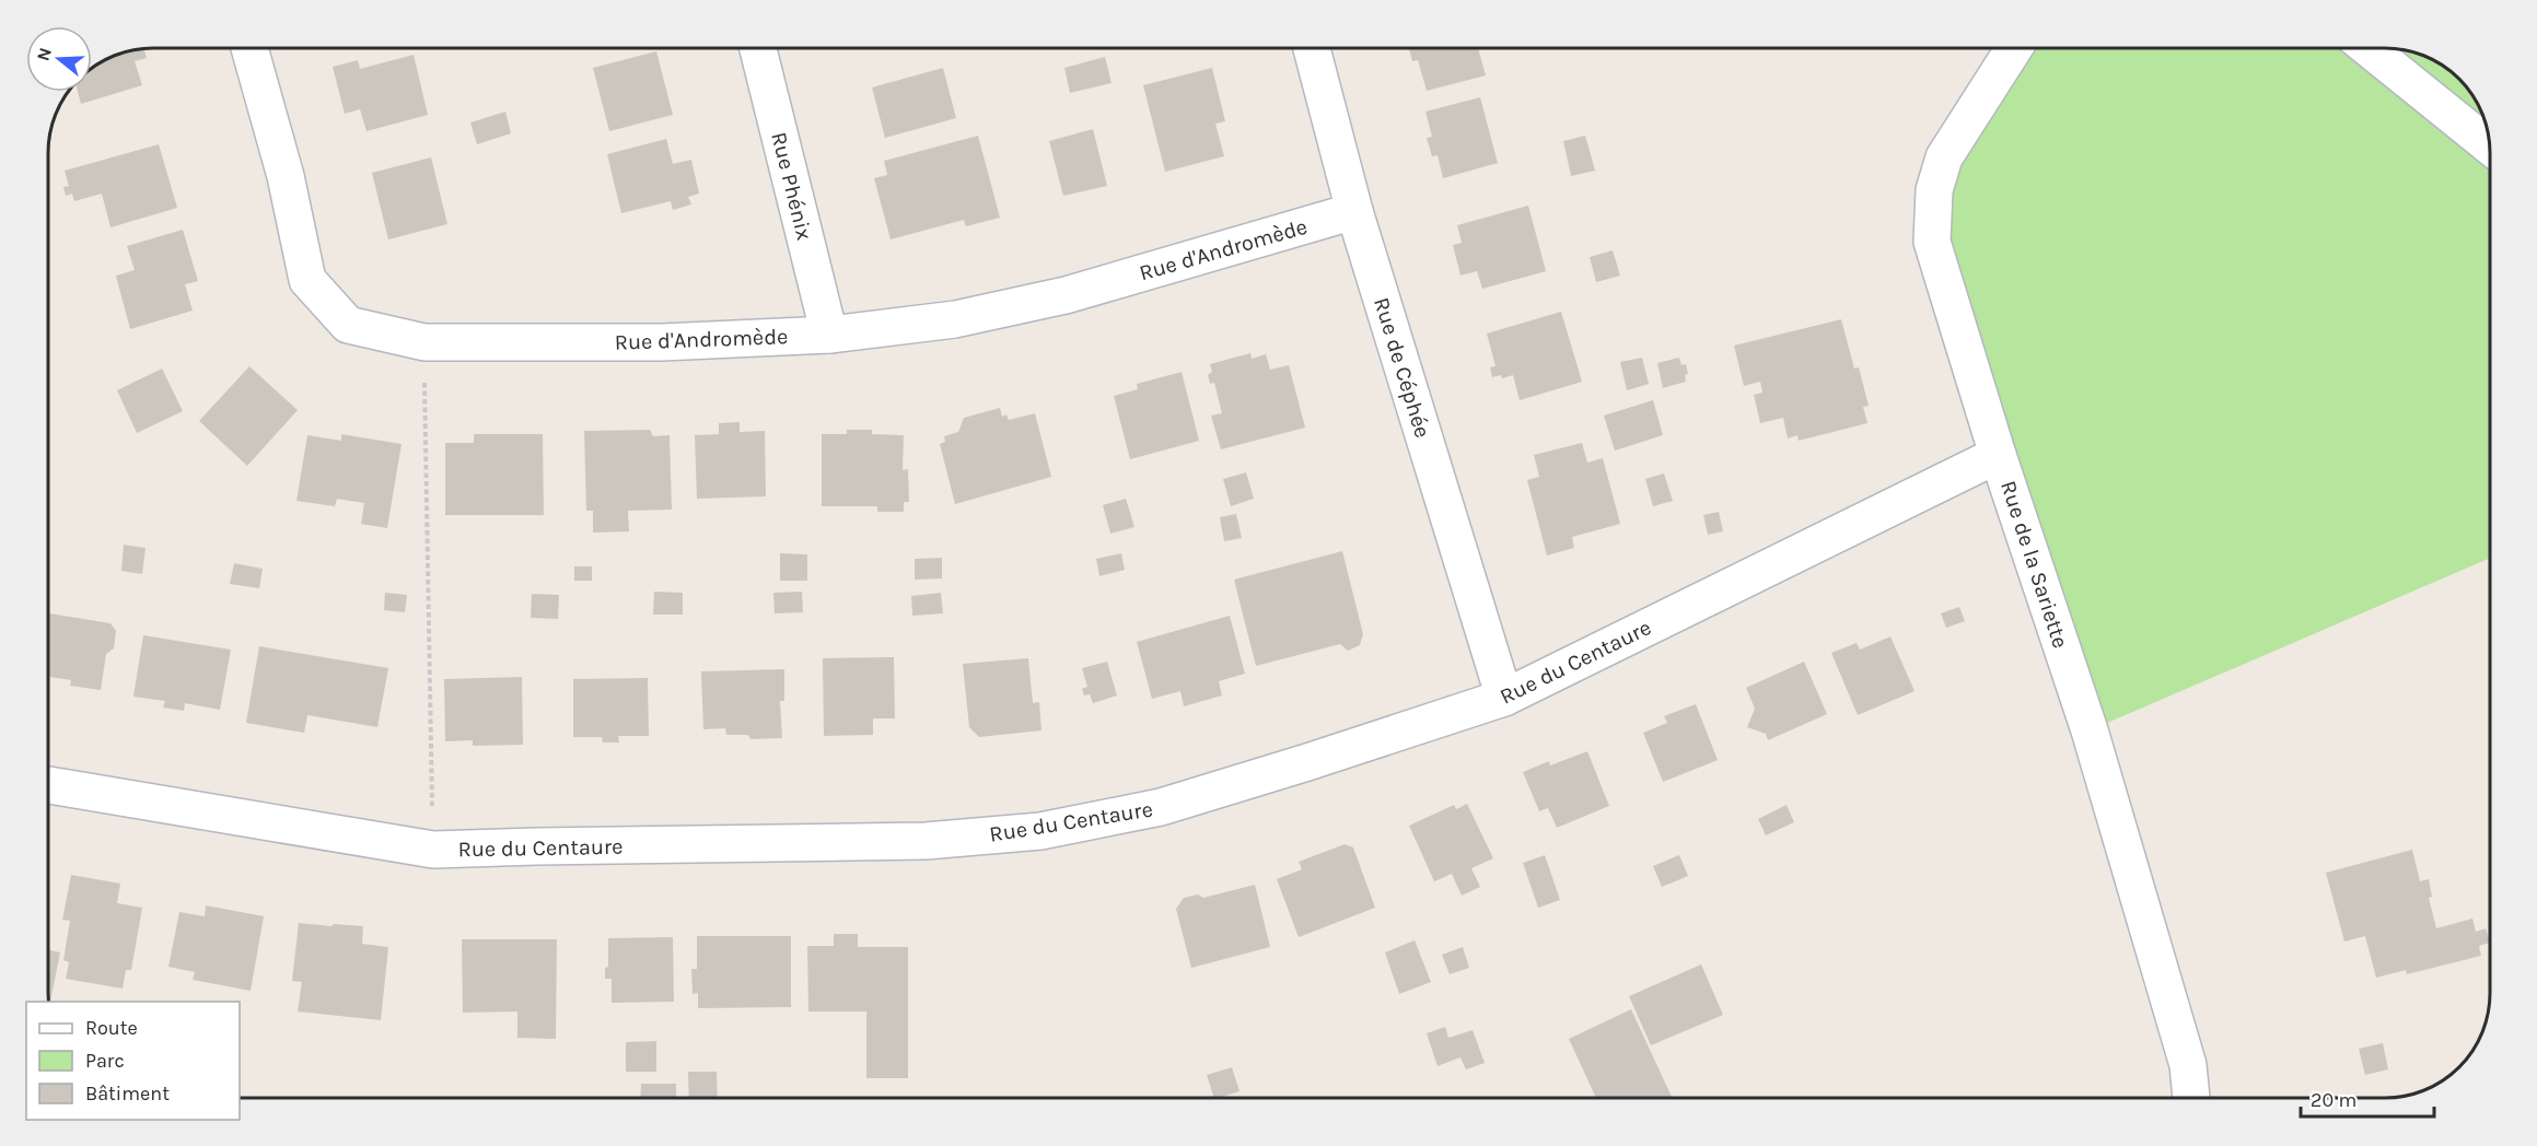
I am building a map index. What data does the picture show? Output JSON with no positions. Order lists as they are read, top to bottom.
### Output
{
  "streets": {
    "street": [
      "Rue Phénix",
      "Rue d'Andromède",
      "Rue de Céphée",
      "Rue de la Sariette",
      "Rue du Centaure"
    ]
  },
  "crossings": [
    ["Rue Phénix", "Rue d'Andromède"],
    ["Rue d'Andromède", "Rue de Céphée"],
    ["Rue de Céphée", "Rue du Centaure"],
    ["Rue de la Sariette", "Rue du Centaure"]
  ],
  "legend": ["Route", "Parc", "Bâtiment"],
  "scale_bar": "20 m",
  "north": "left"
}
